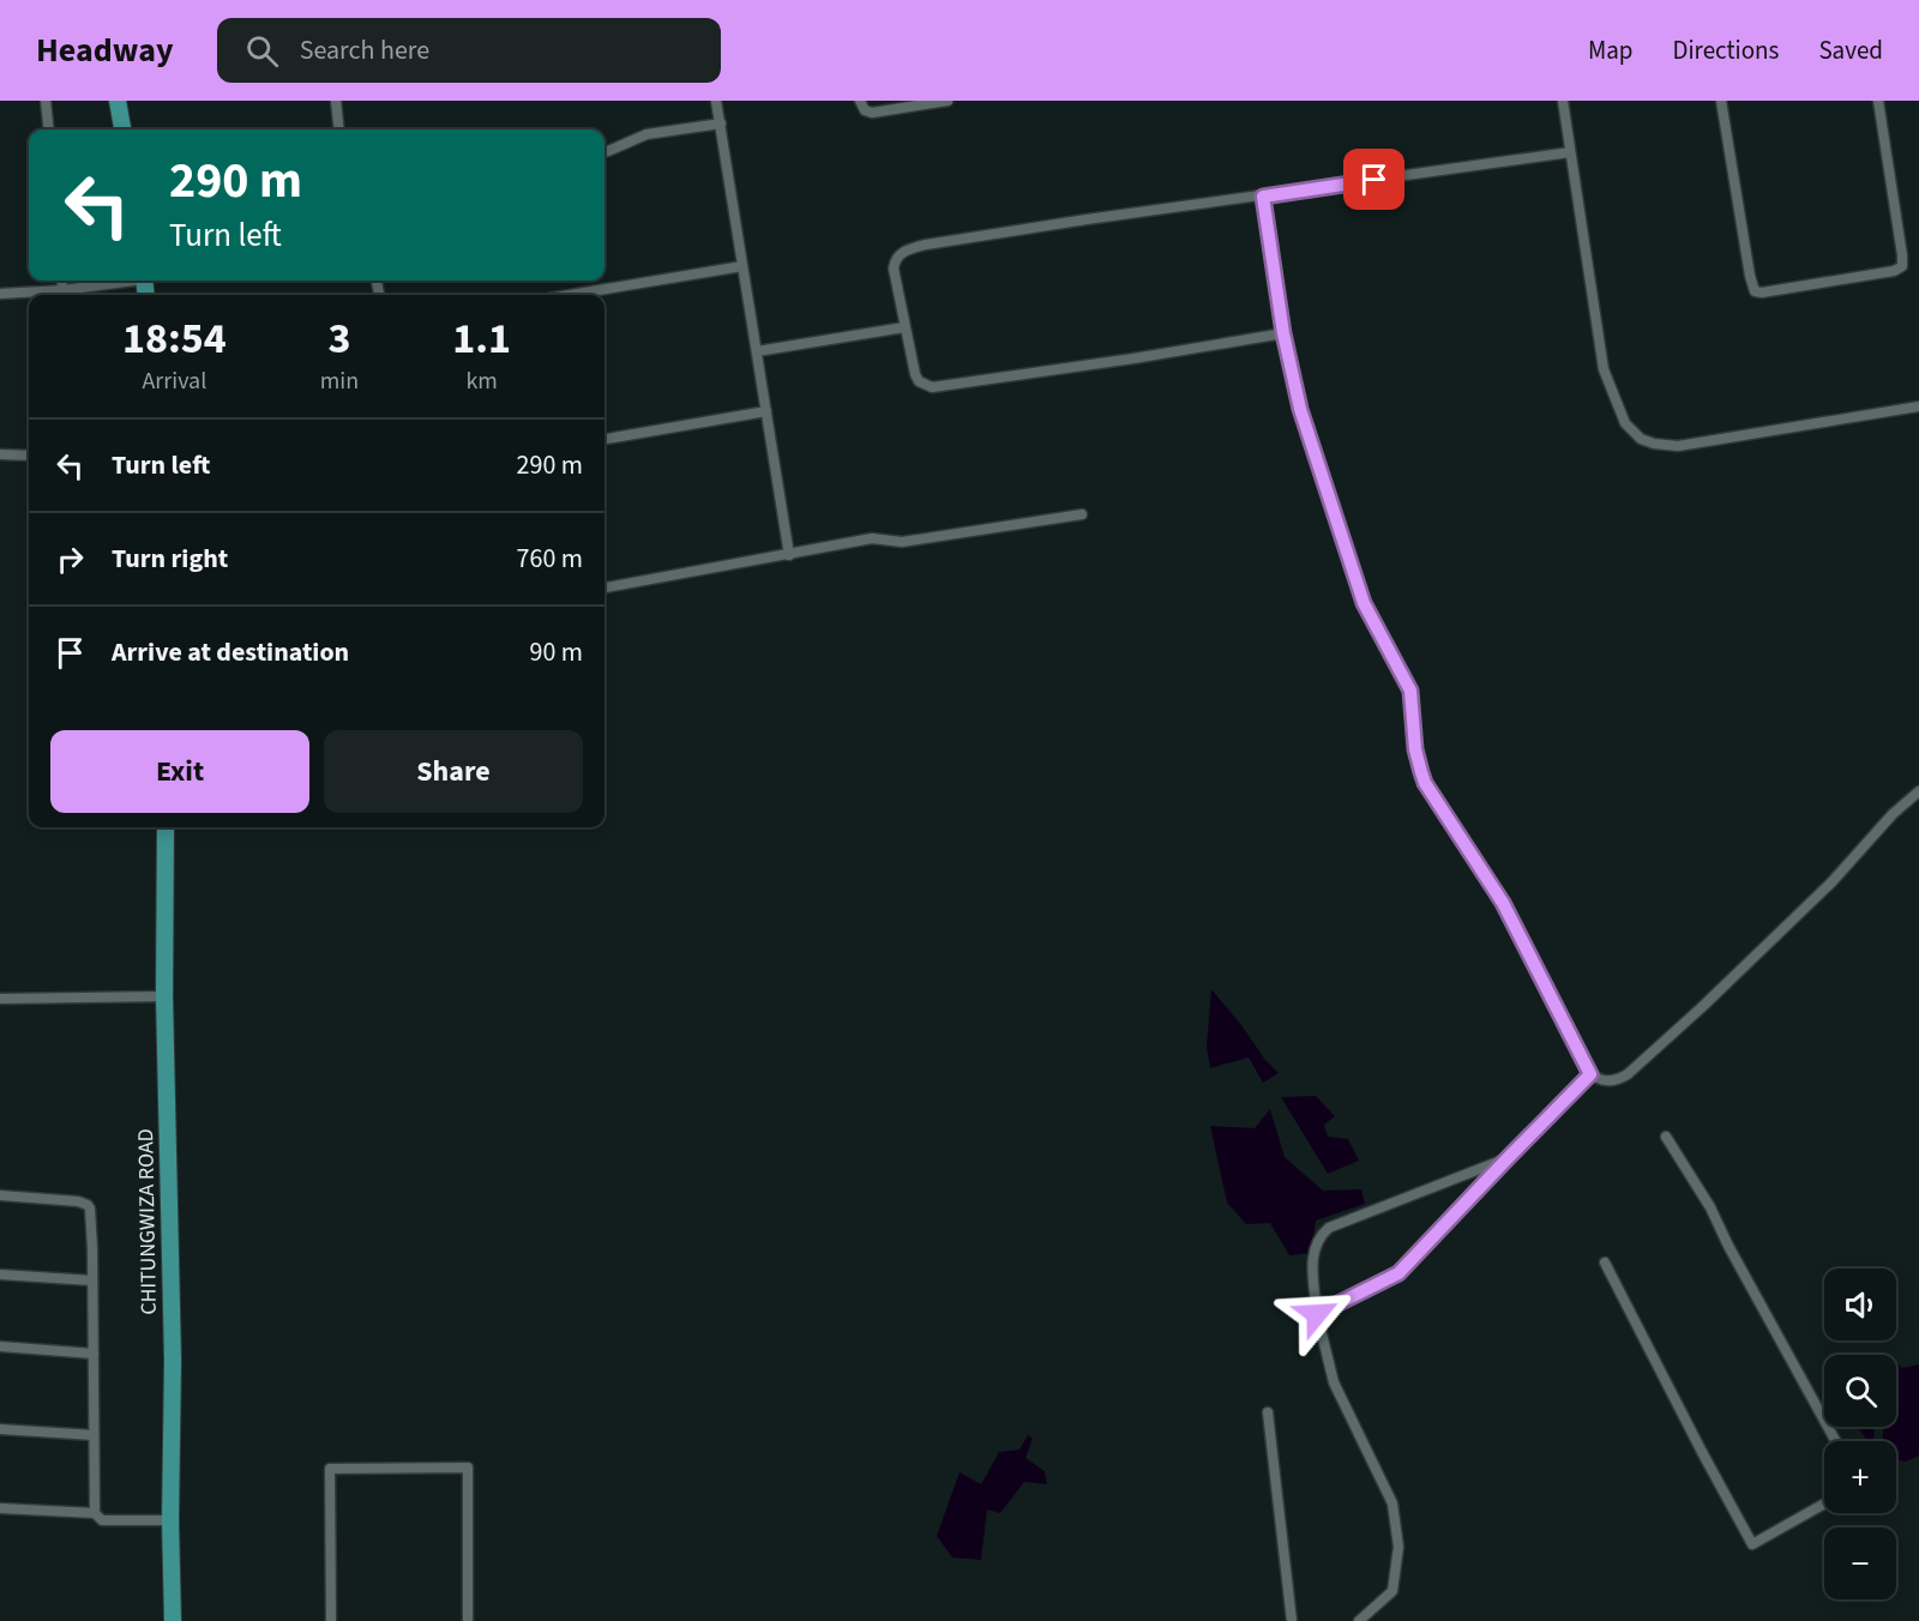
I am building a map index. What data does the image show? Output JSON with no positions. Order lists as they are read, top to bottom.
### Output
{
  "streets": {
    "main road": ["CHITUNGWIZA ROAD"]
  },
  "page": {
    "header": "Headway",
    "search": "Search here",
    "nav": ["Map", "Directions", "Saved"],
    "turn": ["290 m", "Turn left"],
    "eta": [
      "18:54",
      "Arrival",
      "3",
      "min",
      "1.1",
      "km"
    ],
    "list": [
      {
        "name": "Turn left",
        "value": "290 m"
      },
      {
        "name": "Turn right",
        "value": "760 m"
      },
      {
        "name": "Arrive at destination",
        "value": "90 m"
      }
    ],
    "buttons": ["Exit", "Share"],
    "map_buttons": ["+", "−"]
  }
}
